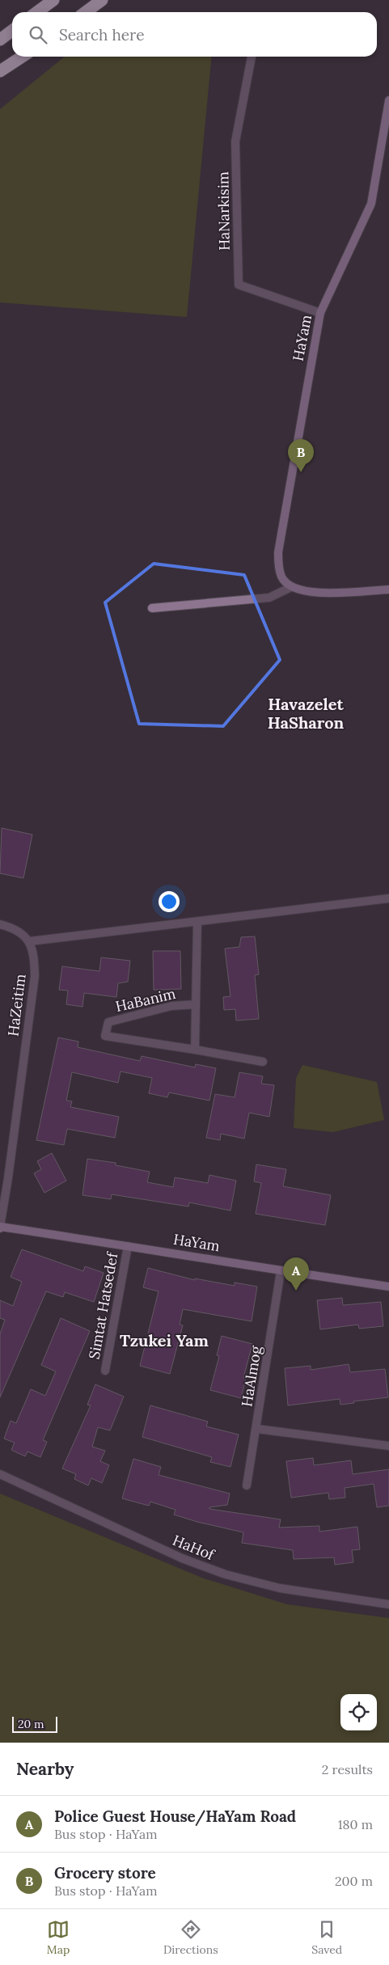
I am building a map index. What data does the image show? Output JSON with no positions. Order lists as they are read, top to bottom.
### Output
{
  "streets": {
    "street": [
      "HaNarkisim",
      "HaYam",
      "HaBanim",
      "HaZeitim",
      "Simtat Hatsedef",
      "HaAlmog",
      "HaHof"
    ]
  },
  "crossings": [
    ["HaNarkisim", "HaYam"],
    ["HaYam", "HaZeitim"],
    ["HaYam", "Simtat Hatsedef"],
    ["HaYam", "HaAlmog"]
  ],
  "districts": ["Havazelet HaSharon", "Tzukei Yam"],
  "scale_bar": "20 m",
  "page": {
    "search": "Search here",
    "pins": ["B", "A"],
    "scale": "20 m",
    "heading": ["Nearby", "2 results"],
    "list": [
      {
        "mark": "A",
        "name": "Police Guest House/HaYam Road",
        "note": "Bus stop · HaYam",
        "value": "180 m"
      },
      {
        "mark": "B",
        "name": "Grocery store",
        "note": "Bus stop · HaYam",
        "value": "200 m"
      }
    ],
    "nav": ["Map", "Directions", "Saved"]
  }
}
